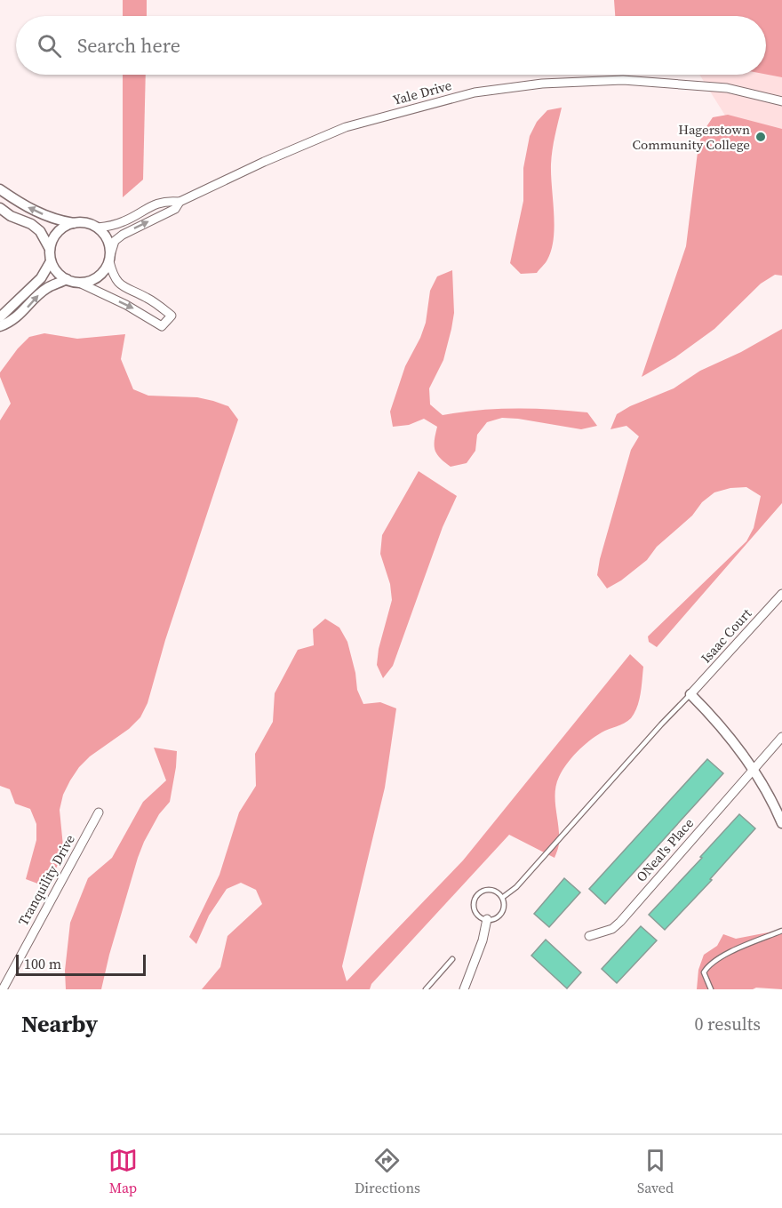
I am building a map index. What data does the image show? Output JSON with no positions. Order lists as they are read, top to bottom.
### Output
{
  "streets": {
    "street": [
      "Yale Drive",
      "Isaac Court",
      "ONeal's Place",
      "Tranquility Drive"
    ]
  },
  "places": ["Hagerstown Community College"],
  "scale_bar": "100 m",
  "page": {
    "search": "Search here",
    "scale": "100 m",
    "heading": ["Nearby", "0 results"],
    "nav": ["Map", "Directions", "Saved"]
  }
}
